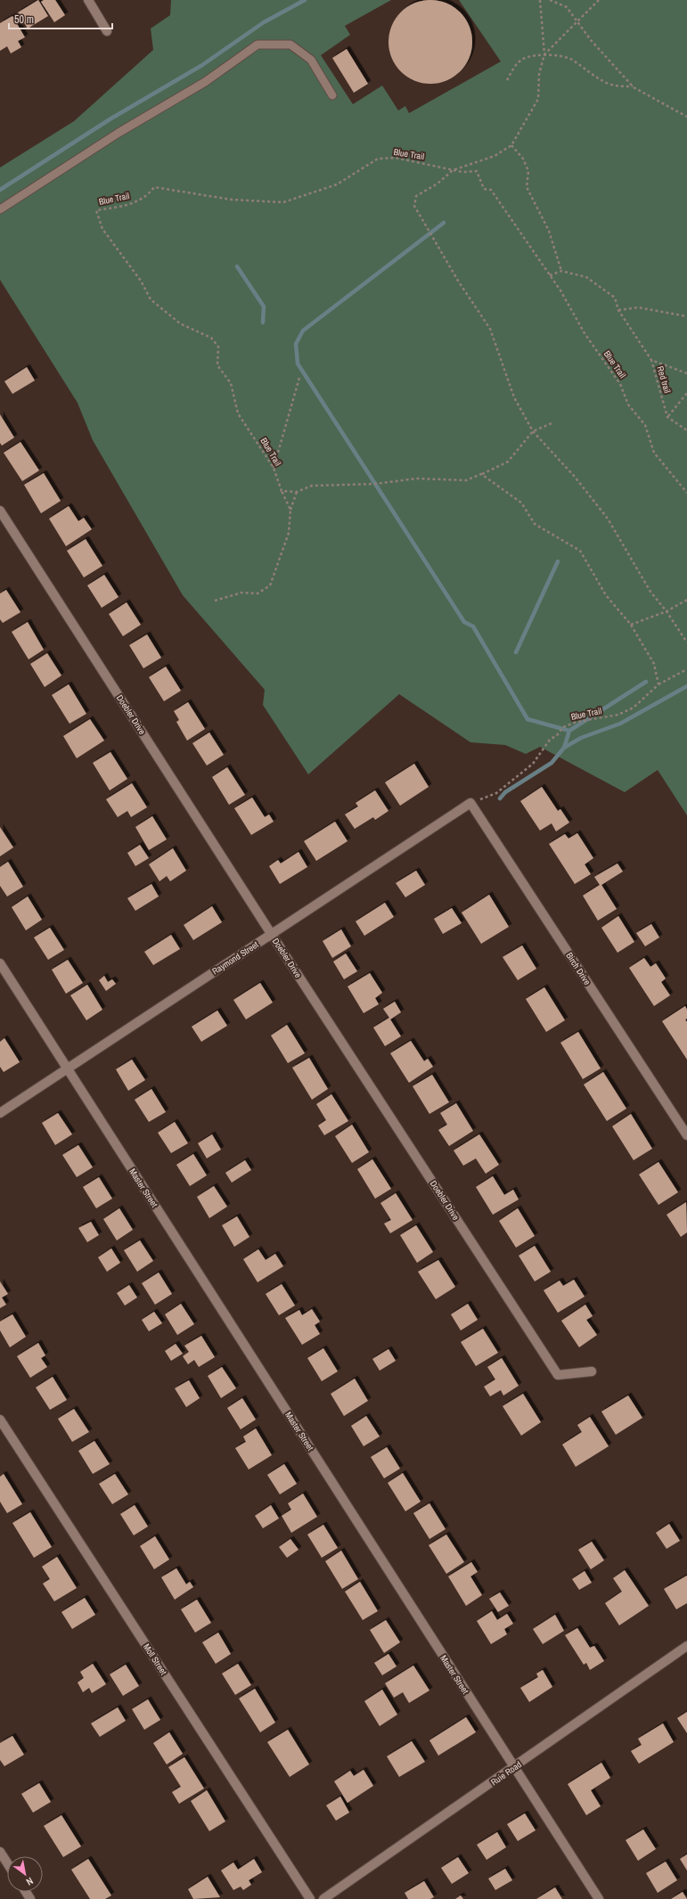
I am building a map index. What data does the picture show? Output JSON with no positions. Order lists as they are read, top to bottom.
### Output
{
  "streets": {
    "street": [
      "Doebler Drive",
      "Raymond Street",
      "Birch Drive",
      "Master Street",
      "Moll Street",
      "Ruie Road"
    ],
    "path": ["Blue Trail", "Red trail"]
  },
  "crossings": [
    ["Blue Trail", "Raymond Street"],
    ["Blue Trail", "Birch Drive"],
    ["Doebler Drive", "Raymond Street"],
    ["Raymond Street", "Birch Drive"],
    ["Raymond Street", "Master Street"],
    ["Master Street", "Ruie Road"]
  ],
  "scale_bar": "50 m",
  "north": "bottom right"
}
